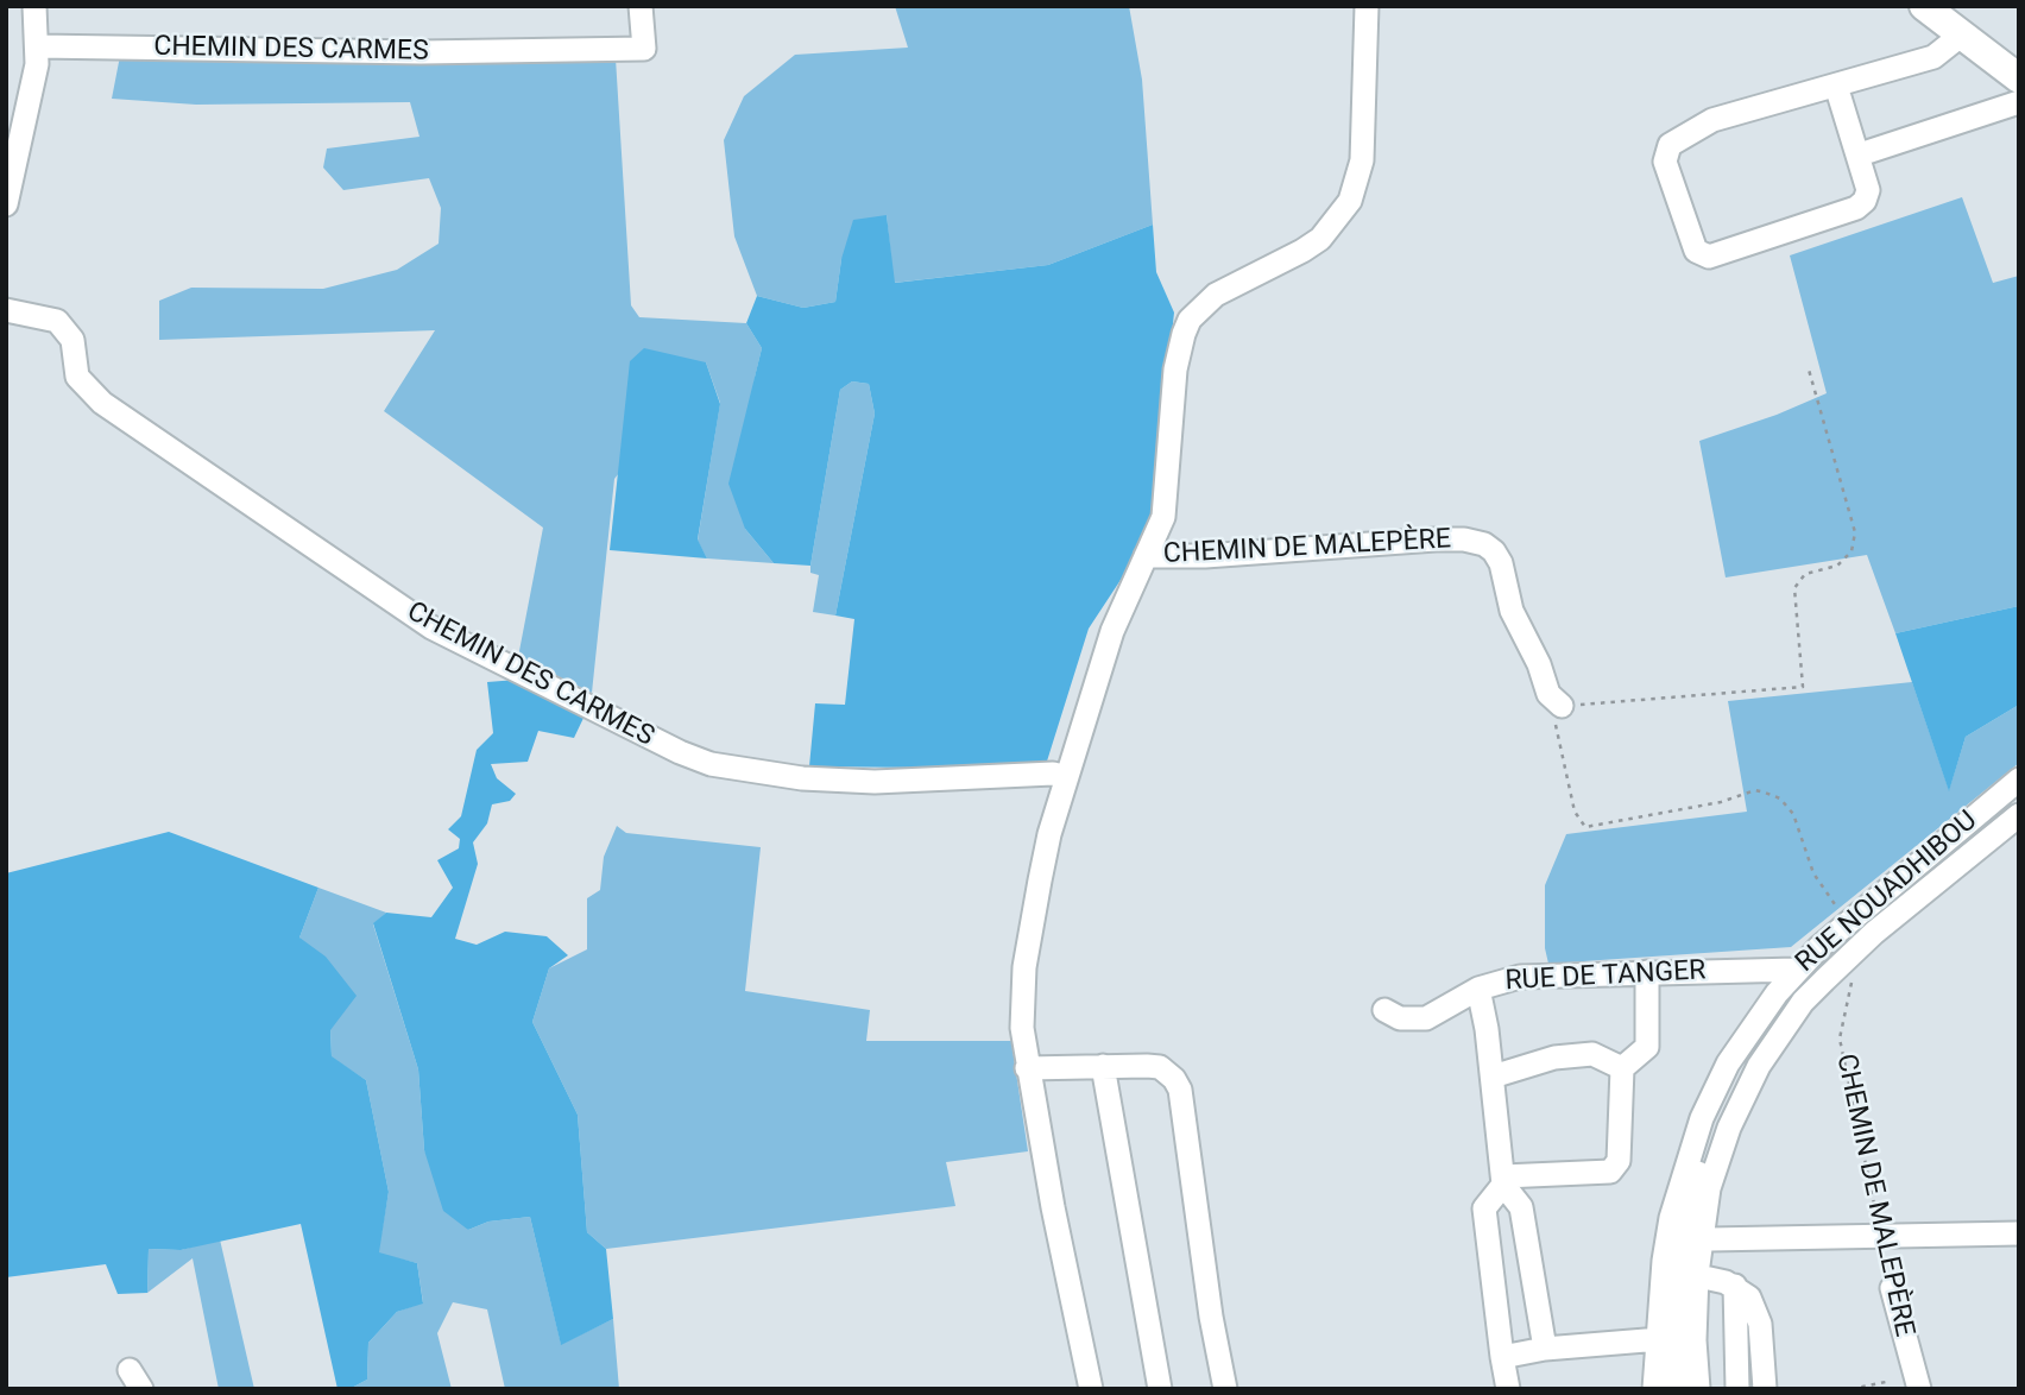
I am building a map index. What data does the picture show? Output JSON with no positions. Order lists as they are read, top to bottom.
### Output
{
  "streets": {
    "street": [
      "CHEMIN DES CARMES",
      "CHEMIN DE MALEPÈRE",
      "RUE NOUADHIBOU",
      "RUE DE TANGER"
    ]
  },
  "crossings": [
    ["CHEMIN DES CARMES", "CHEMIN DE MALEPÈRE"],
    ["CHEMIN DE MALEPÈRE", "RUE NOUADHIBOU"],
    ["RUE NOUADHIBOU", "RUE DE TANGER"]
  ]
}
